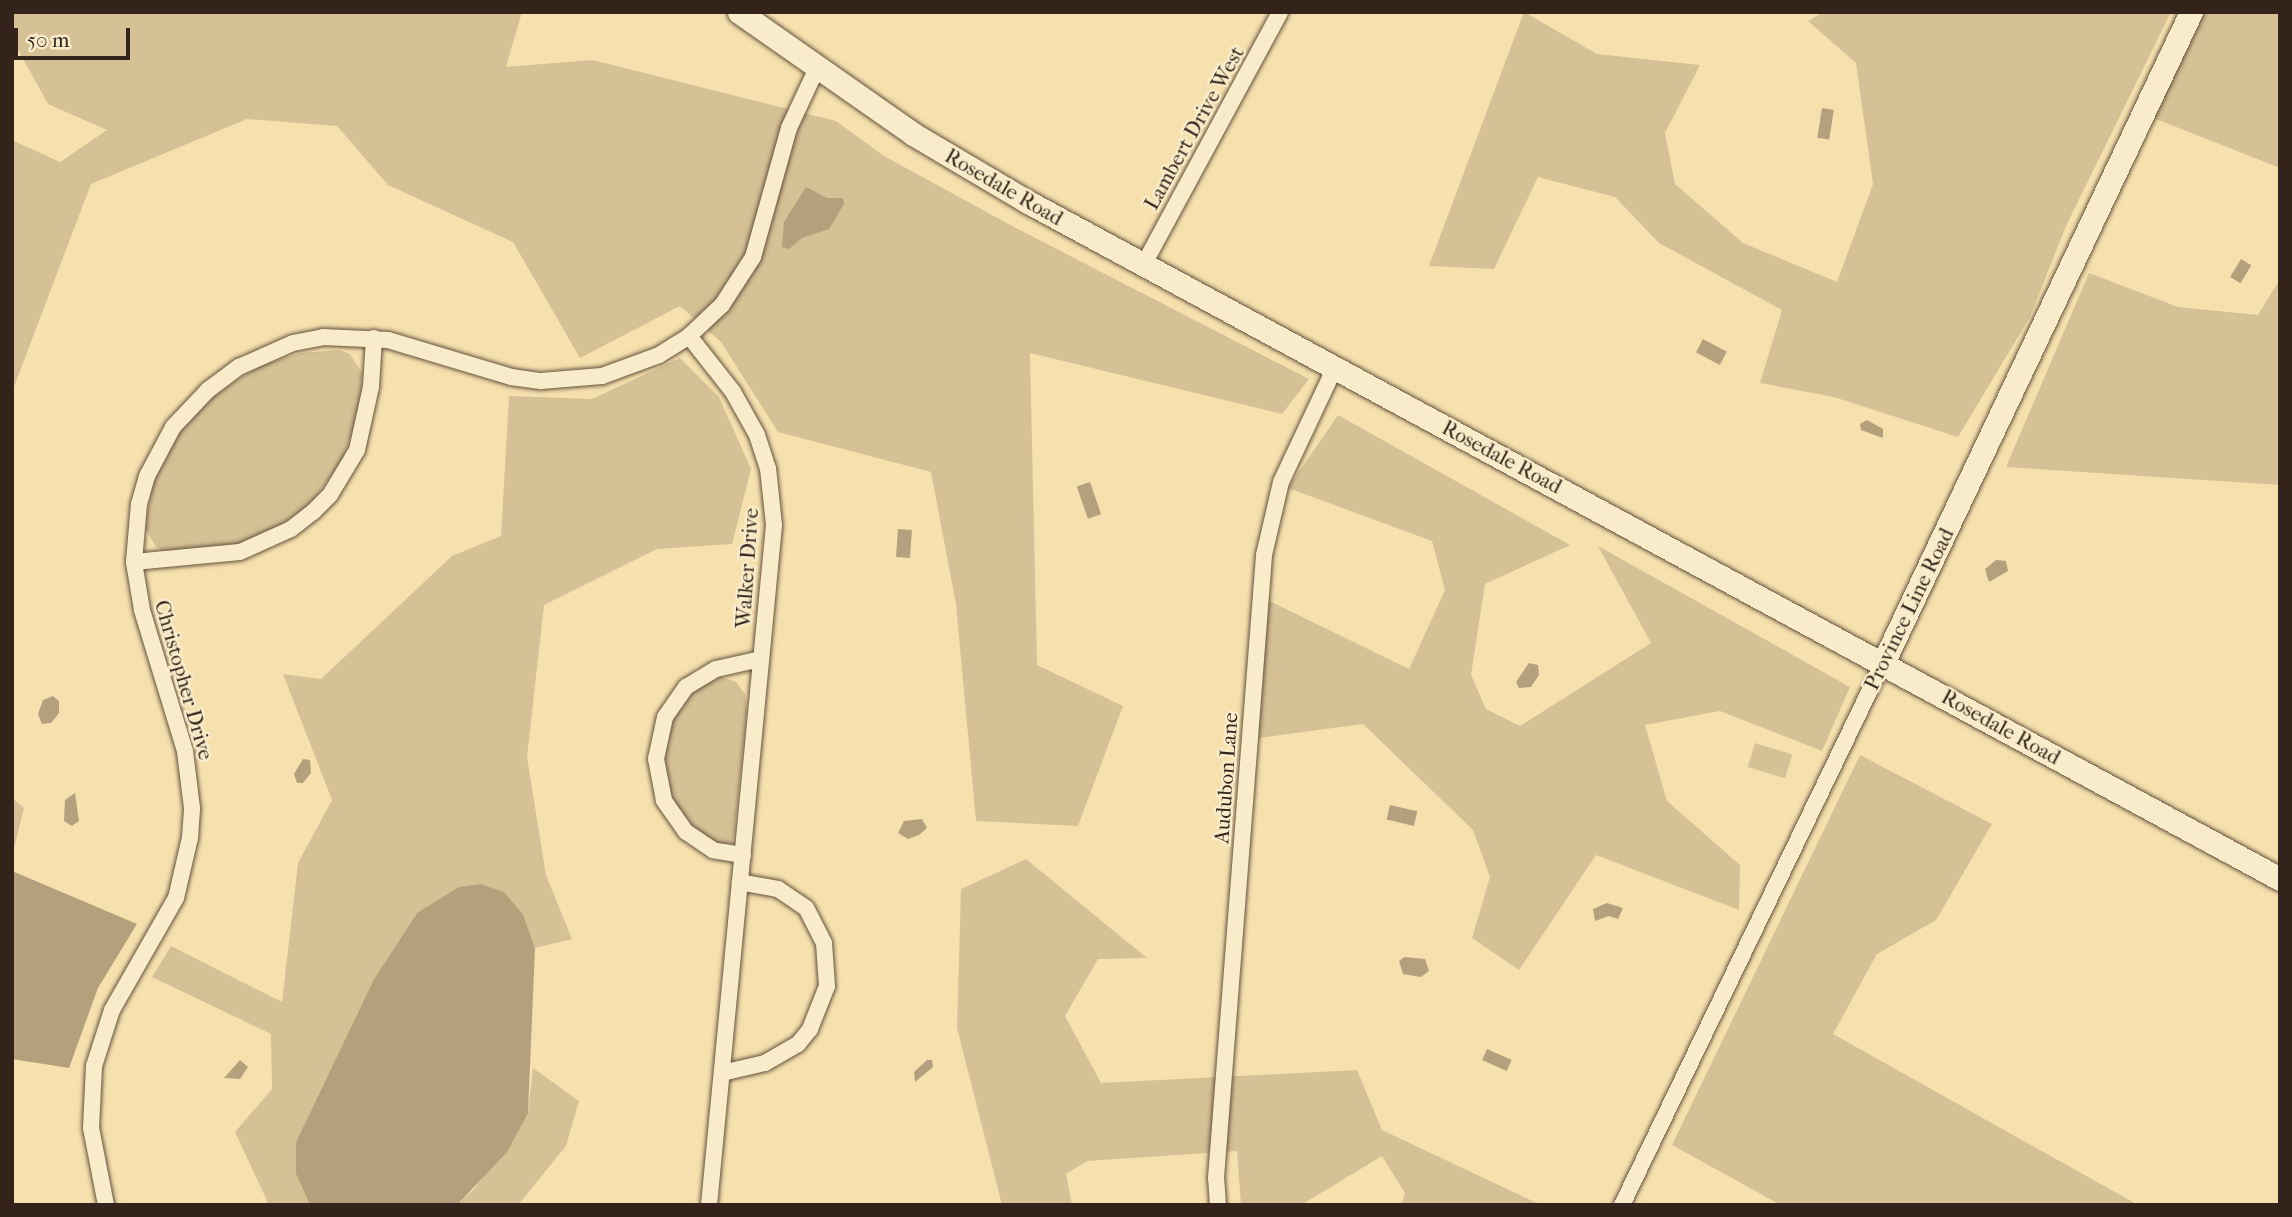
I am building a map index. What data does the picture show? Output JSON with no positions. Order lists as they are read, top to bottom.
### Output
{
  "streets": {
    "street": [
      "Lambert Drive West",
      "Rosedale Road",
      "Walker Drive",
      "Province Line Road",
      "Christopher Drive",
      "Audubon Lane"
    ]
  },
  "crossings": [
    ["Lambert Drive West", "Rosedale Road"],
    ["Rosedale Road", "Province Line Road"],
    ["Rosedale Road", "Christopher Drive"],
    ["Rosedale Road", "Audubon Lane"],
    ["Walker Drive", "Christopher Drive"]
  ],
  "scale_bar": "50 m"
}
